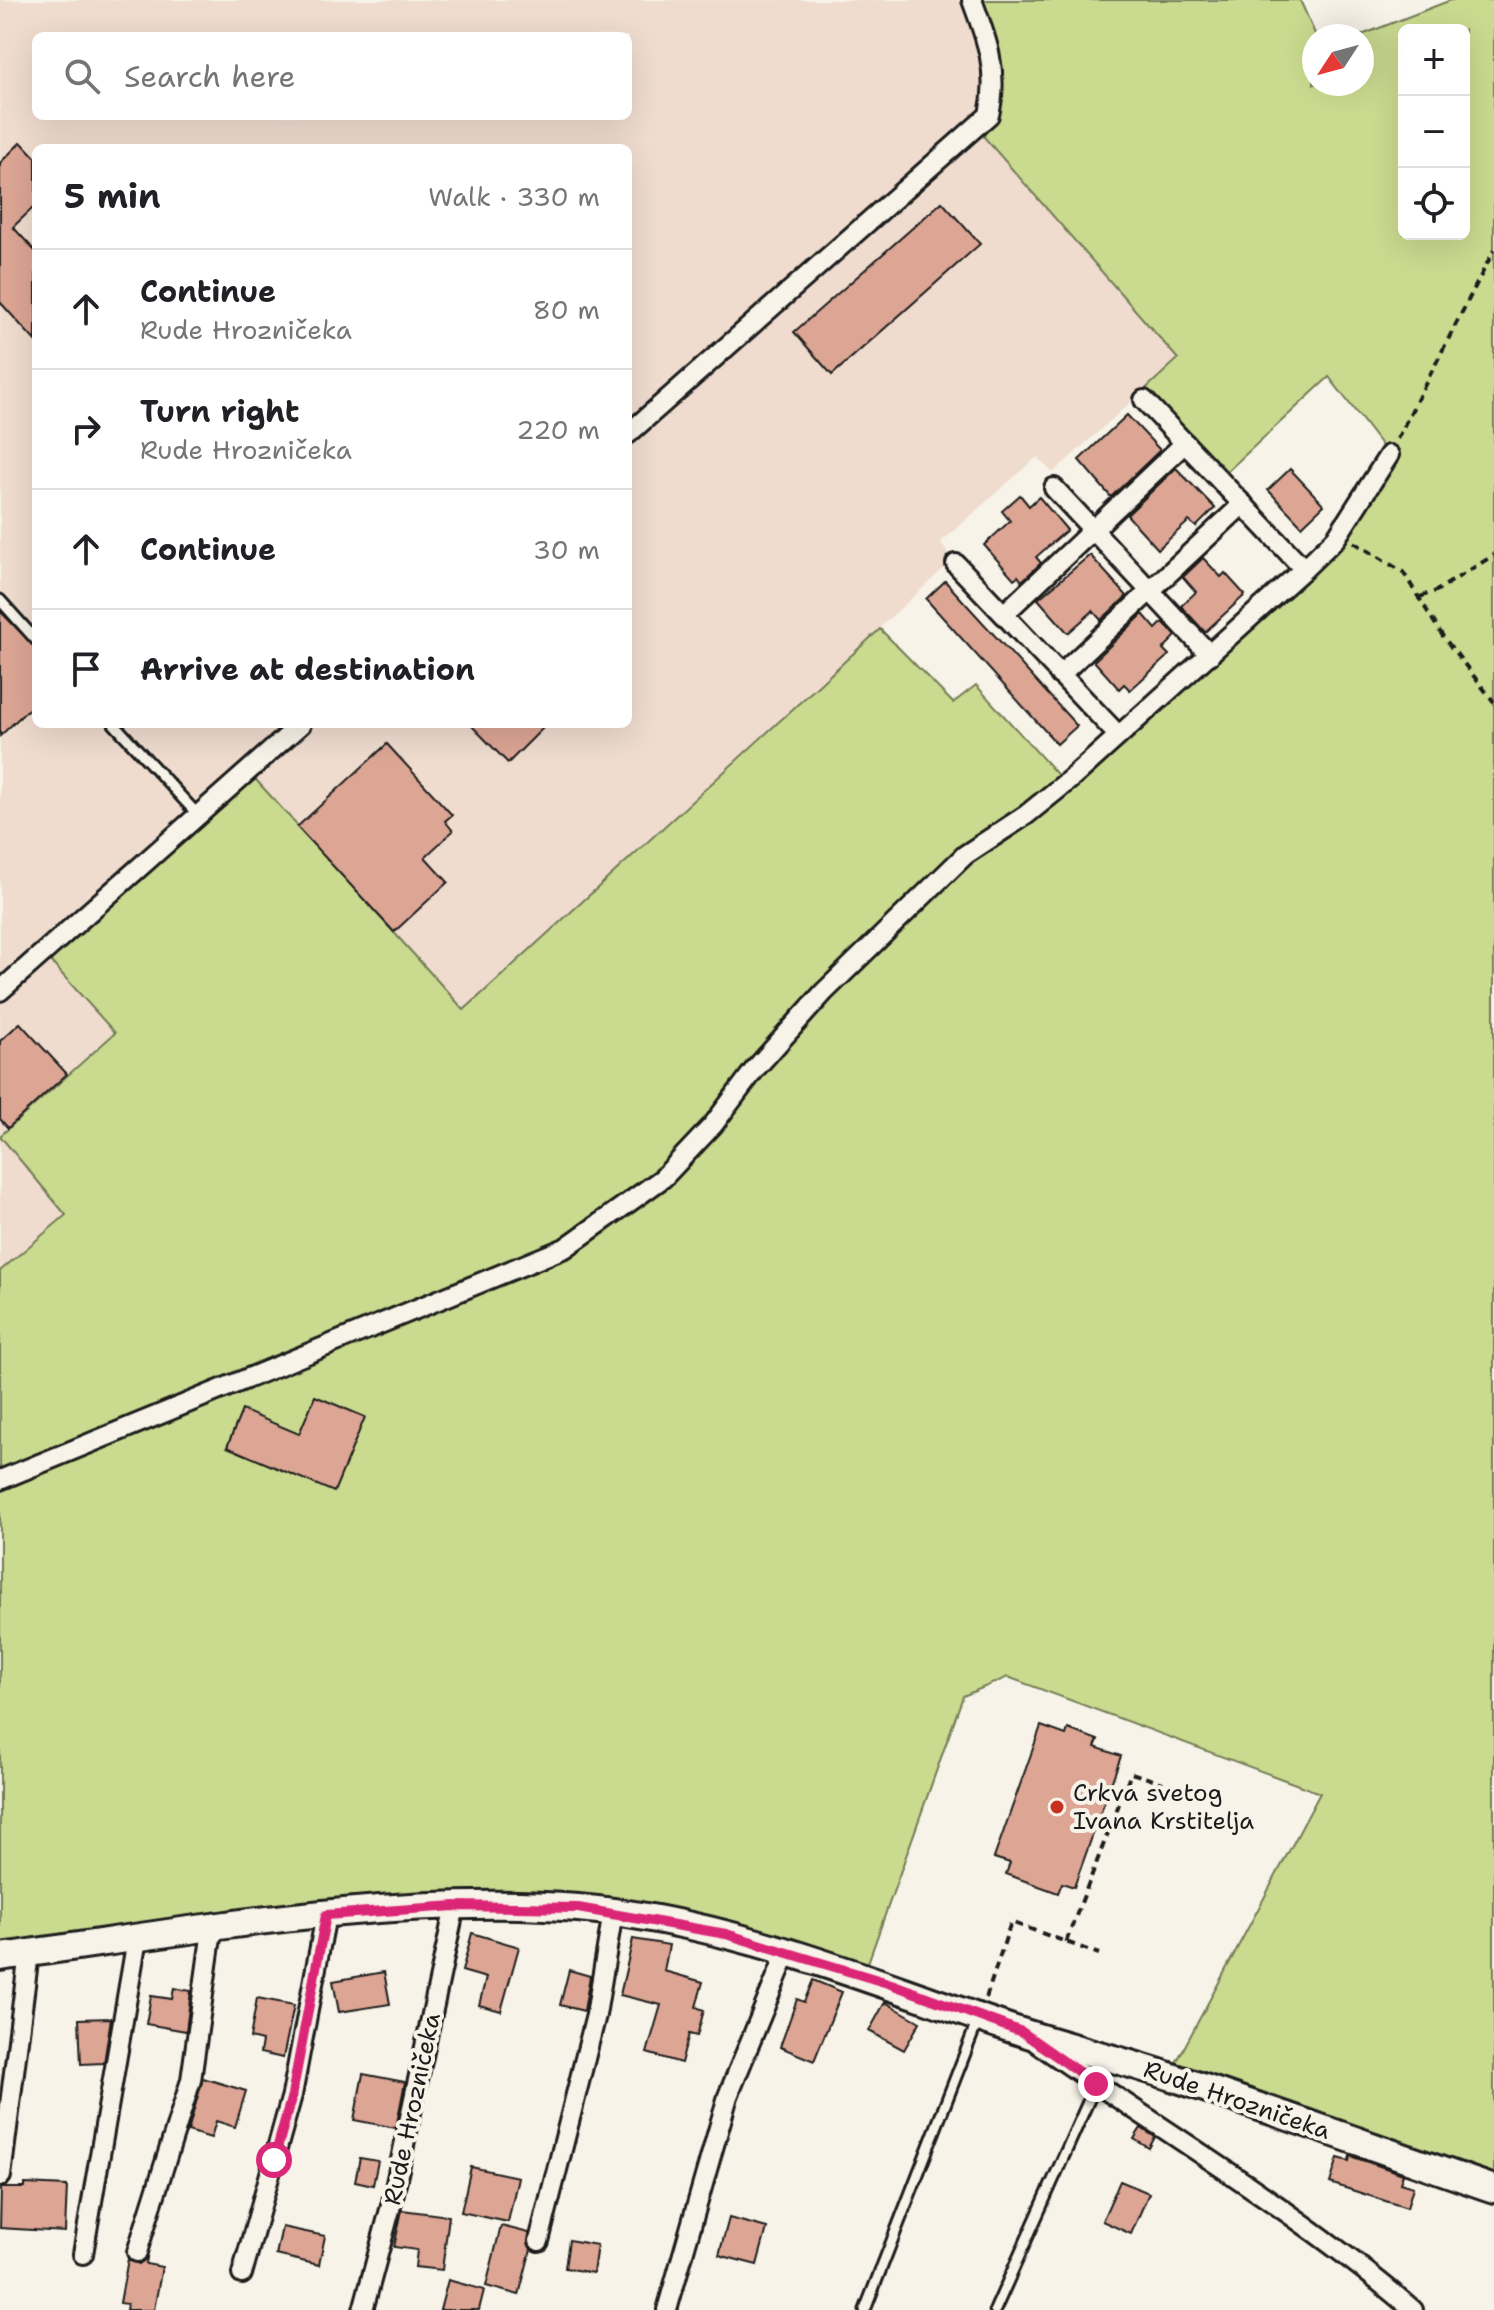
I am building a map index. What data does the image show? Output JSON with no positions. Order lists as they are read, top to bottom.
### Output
{
  "streets": {
    "street": ["Rude Hrozničeka"]
  },
  "places": ["Crkva svetog Ivana Krstitelja"],
  "north": "bottom left",
  "page": {
    "map_buttons": ["+", "−"],
    "search": "Search here",
    "heading": ["5 min", "Walk · 330 m"],
    "list": [
      ["Continue", "Rude Hrozničeka", "80 m"],
      ["Turn right", "Rude Hrozničeka", "220 m"],
      ["Continue", "30 m"],
      "Arrive at destination"
    ]
  }
}
